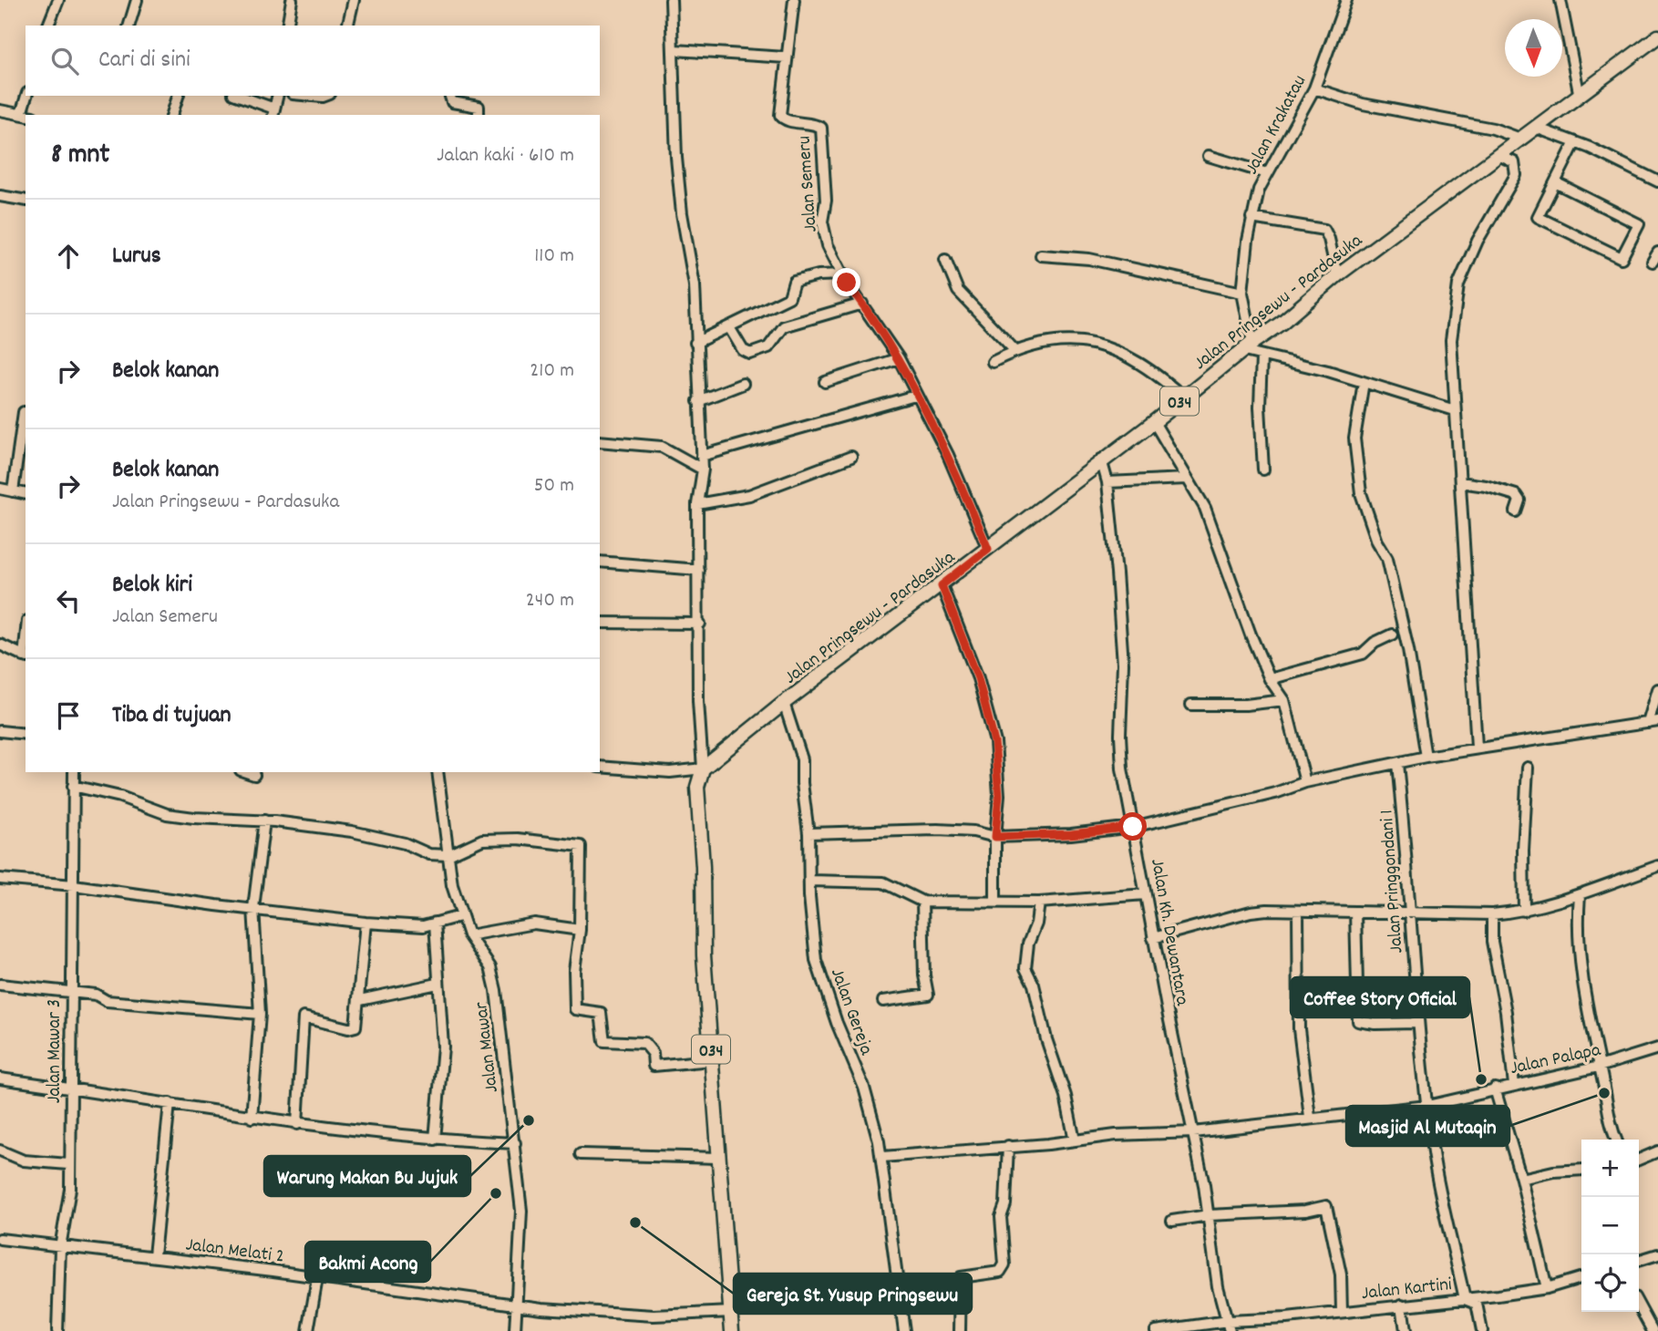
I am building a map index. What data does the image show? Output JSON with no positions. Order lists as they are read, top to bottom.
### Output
{
  "streets": {
    "main road": ["Jalan Pringsewu - Pardasuka", "034"],
    "street": [
      "Jalan Krakatau",
      "Jalan Semeru",
      "Jalan Pringgondani 1",
      "Jalan Kh. Dewantara",
      "Jalan Gereja",
      "Jalan Mawar",
      "Jalan Mawar 3",
      "Jalan Palapa",
      "Jalan Melati 2",
      "Jalan Kartini"
    ]
  },
  "crossings": [
    ["Jalan Krakatau", "Jalan Pringsewu - Pardasuka"],
    ["Jalan Semeru", "Jalan Pringsewu - Pardasuka"],
    ["Jalan Pringsewu - Pardasuka", "034"],
    ["Jalan Pringsewu - Pardasuka", "Jalan Kh. Dewantara"],
    ["Jalan Pringsewu - Pardasuka", "Jalan Gereja"],
    ["034", "Jalan Melati 2"],
    ["Jalan Pringgondani 1", "Jalan Palapa"],
    ["Jalan Pringgondani 1", "Jalan Kartini"],
    ["Jalan Kh. Dewantara", "Jalan Palapa"],
    ["Jalan Kh. Dewantara", "Jalan Kartini"],
    ["Jalan Gereja", "Jalan Palapa"],
    ["Jalan Mawar", "Jalan Melati 2"],
    ["Jalan Mawar 3", "Jalan Melati 2"]
  ],
  "places": [
    "Coffee Story Oficial",
    "Masjid Al Mutaqin",
    "Warung Makan Bu Jujuk",
    "Bakmi Acong",
    "Gereja St. Yusup Pringsewu"
  ],
  "north": "bottom",
  "page": {
    "search": "Cari di sini",
    "heading": ["8 mnt", "Jalan kaki · 610 m"],
    "list": [
      ["Lurus", "110 m"],
      ["Belok kanan", "210 m"],
      ["Belok kanan", "Jalan Pringsewu - Pardasuka", "50 m"],
      ["Belok kiri", "Jalan Semeru", "240 m"],
      "Tiba di tujuan"
    ],
    "map_buttons": ["+", "−"]
  }
}
